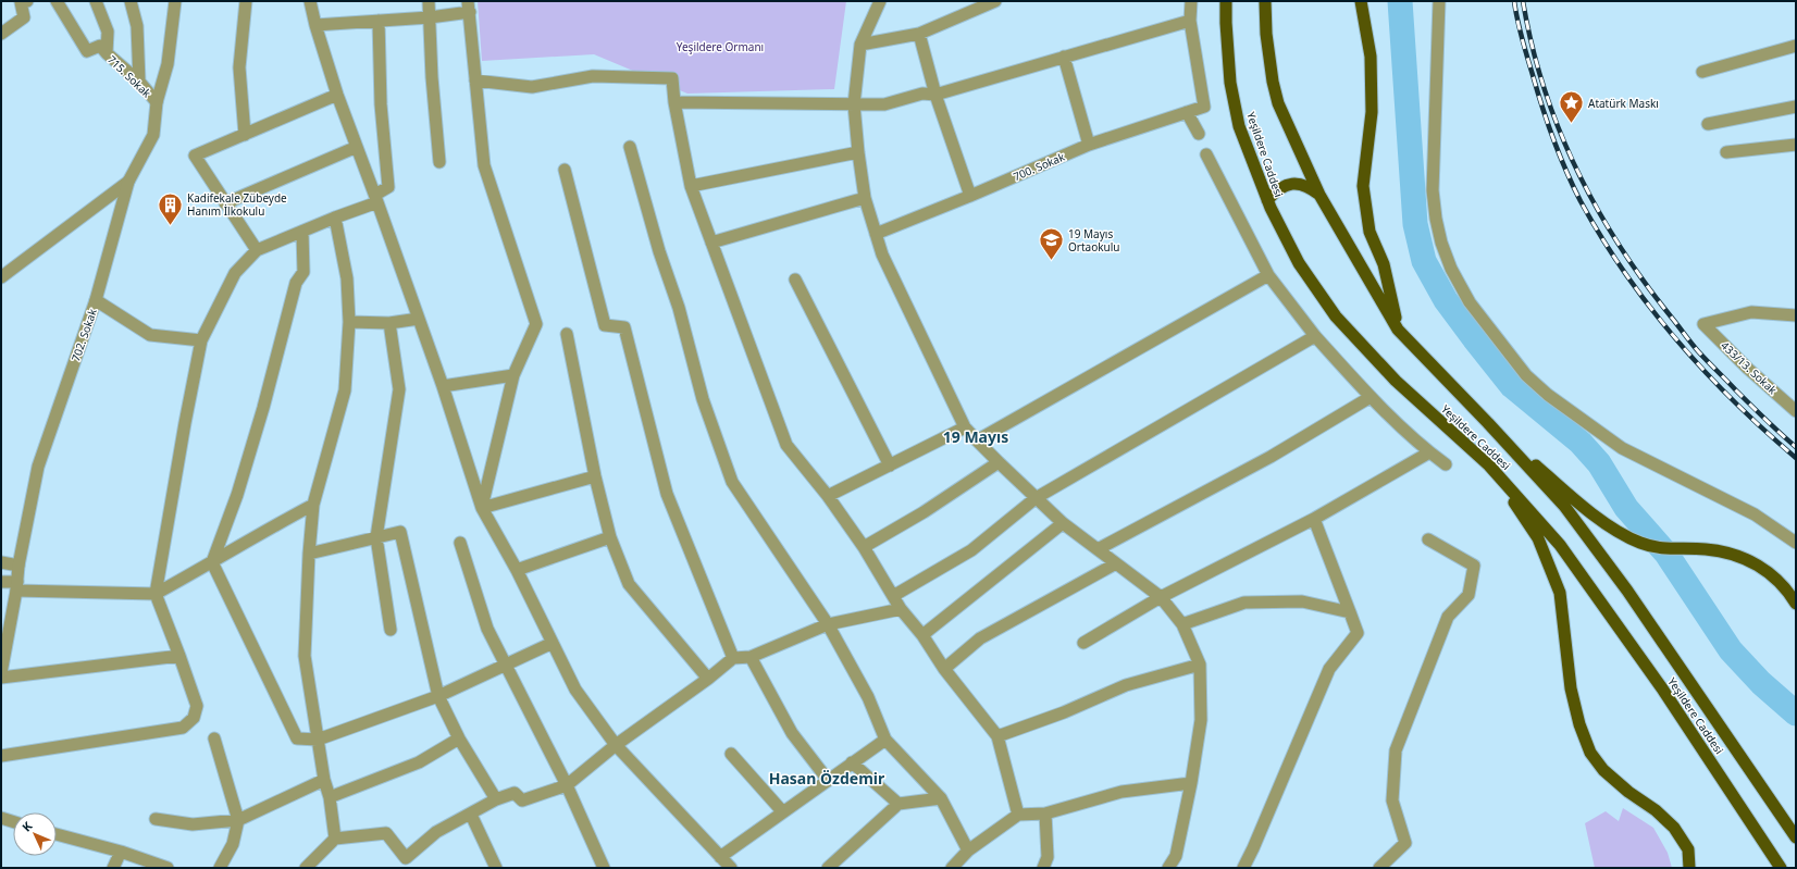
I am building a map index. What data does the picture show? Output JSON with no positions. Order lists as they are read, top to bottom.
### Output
{
  "streets": {
    "highway": ["Yeşildere Caddesi"],
    "street": [
      "715. Sokak",
      "700. Sokak",
      "702. Sokak",
      "433/13. Sokak"
    ]
  },
  "crossings": [
    ["715. Sokak", "702. Sokak"]
  ],
  "districts": ["19 Mayıs", "Hasan Özdemir"],
  "parks": ["Yeşildere Ormanı"],
  "places": {
    "place": ["Atatürk Maskı"],
    "building": ["Kadifekale Zübeyde Hanım İlkokulu"],
    "school or university": ["19 Mayıs Ortaokulu"]
  },
  "north": "top left"
}
